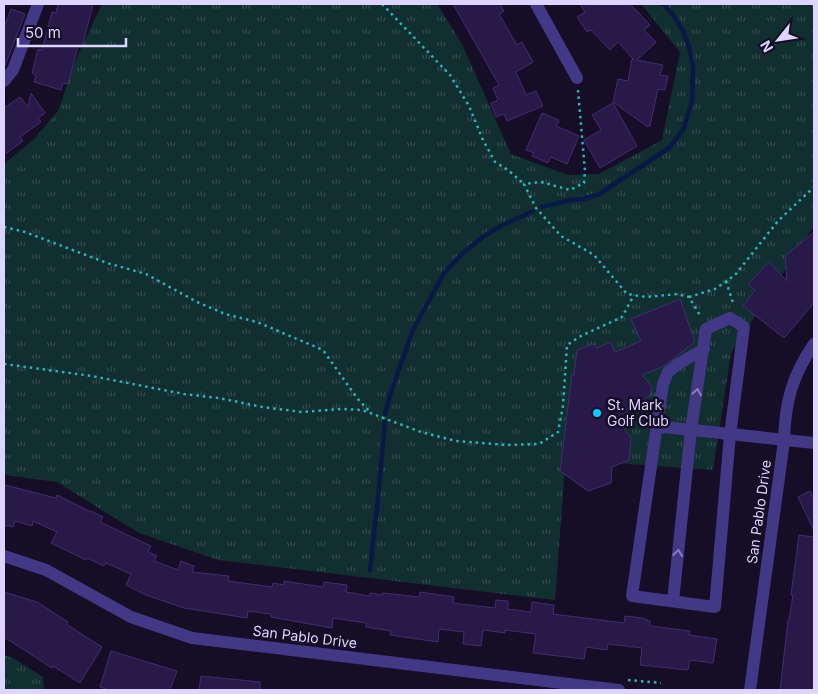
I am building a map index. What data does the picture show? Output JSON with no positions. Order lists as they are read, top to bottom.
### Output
{
  "streets": {
    "street": ["San Pablo Drive"]
  },
  "places": ["St. Mark Golf Club"],
  "scale_bar": "50 m",
  "north": "bottom left"
}
